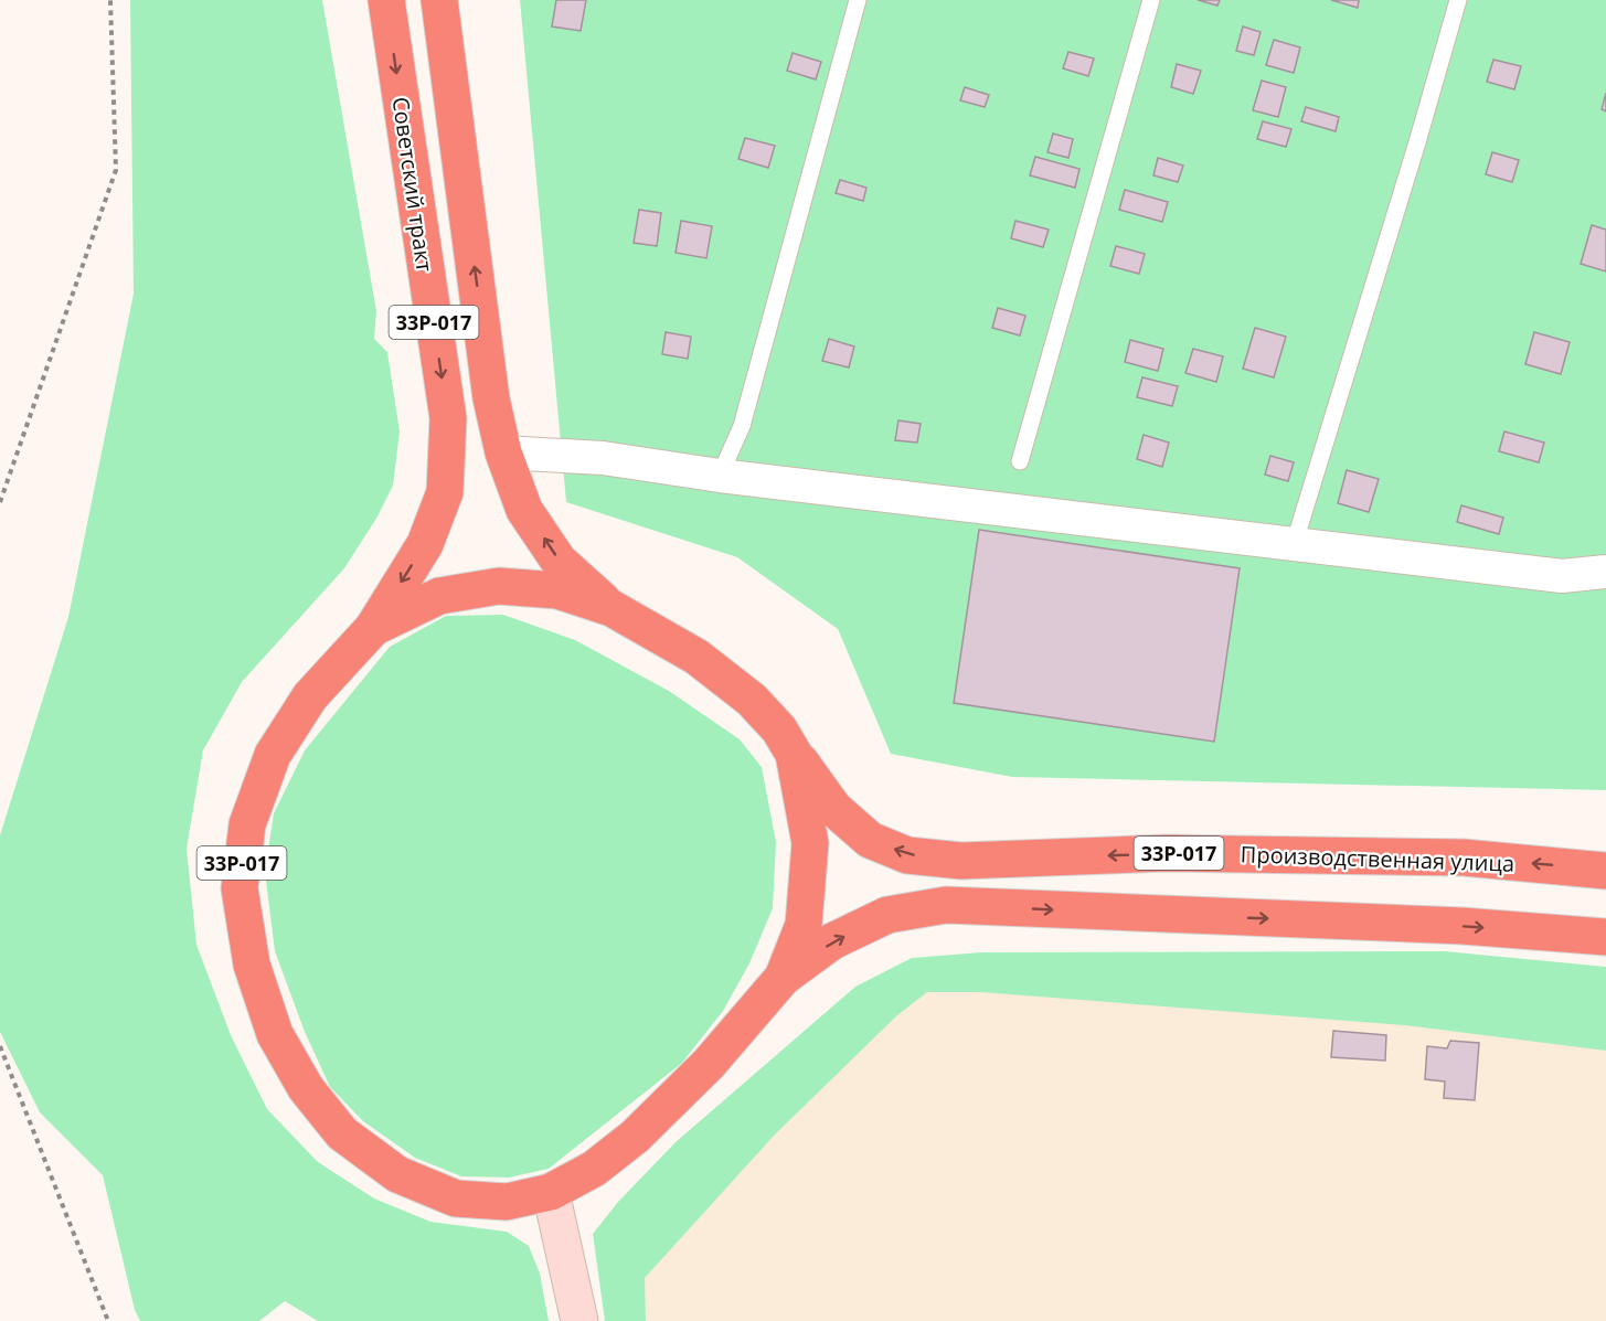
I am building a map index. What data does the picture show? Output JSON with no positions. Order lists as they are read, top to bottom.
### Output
{
  "streets": {
    "highway": ["Советский тракт", "33Р-017", "Производственная улица"]
  },
  "crossings": [
    ["Советский тракт", "33Р-017"],
    ["33Р-017", "Производственная улица"]
  ]
}
